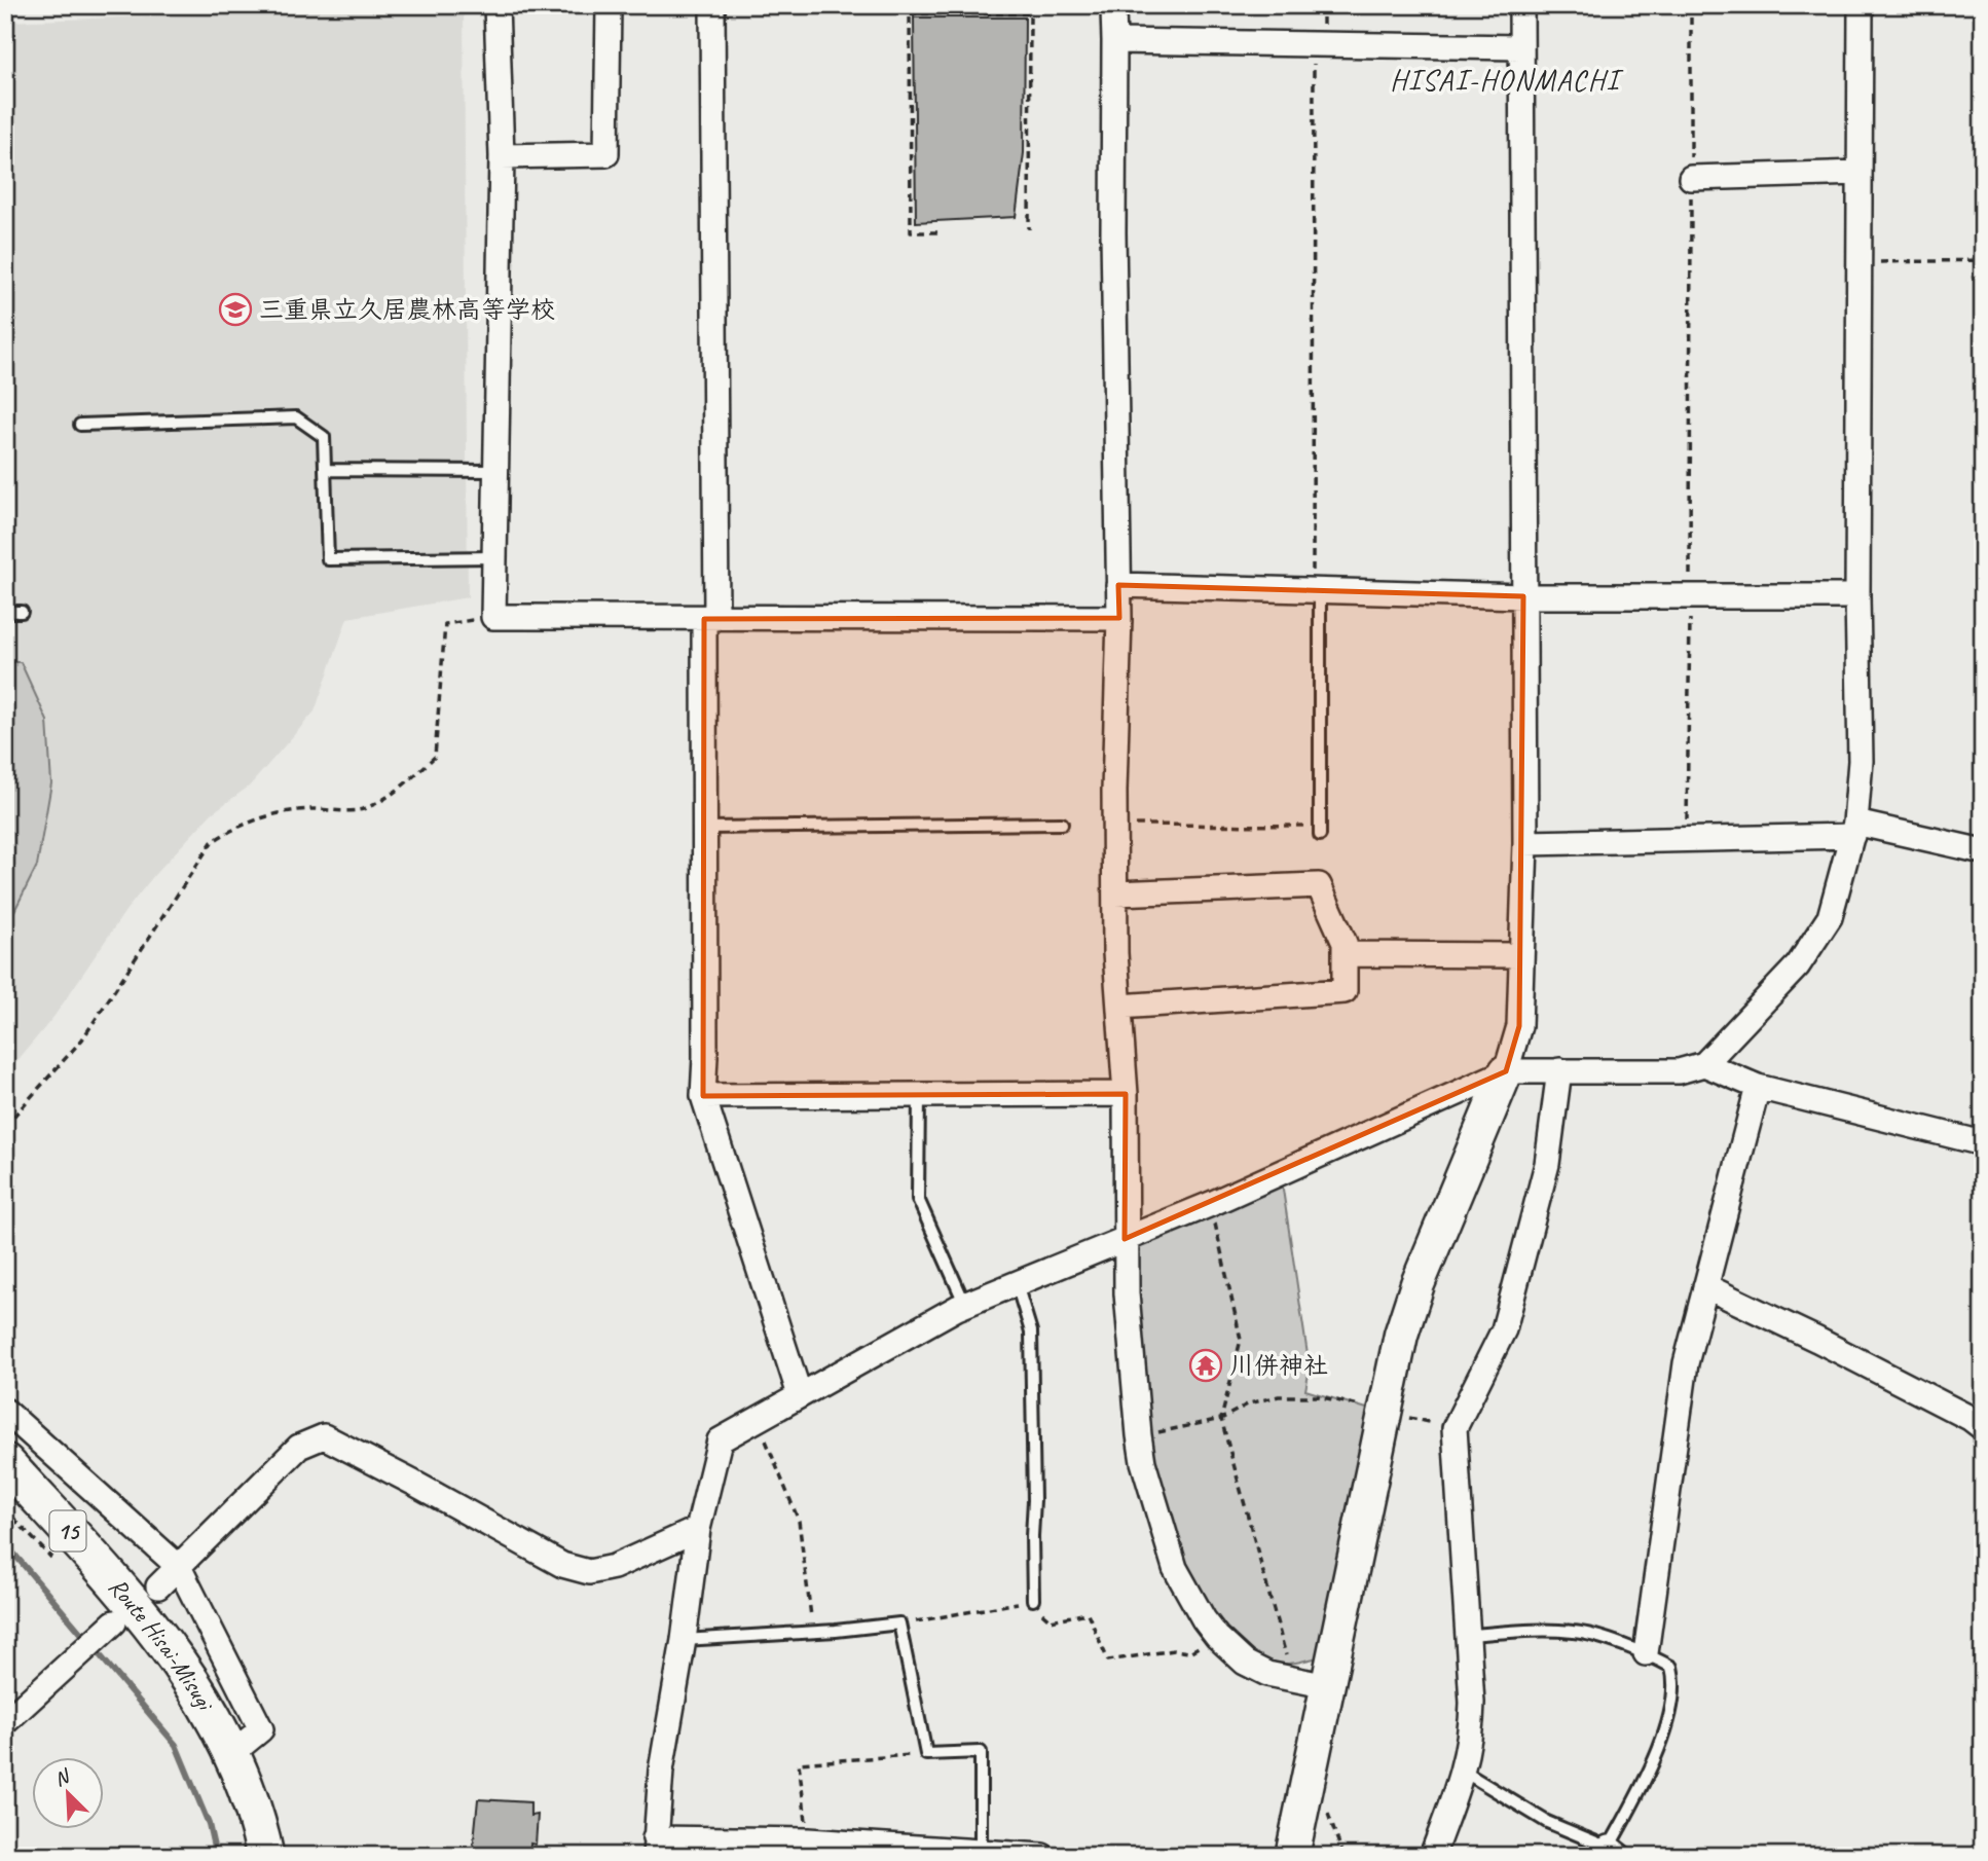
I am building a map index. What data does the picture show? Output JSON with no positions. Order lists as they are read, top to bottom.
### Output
{
  "streets": {
    "main road": ["15", "Route Hisai-Misugi"]
  },
  "districts": ["HISAI-HONMACHI"],
  "places": {
    "school or university": ["三重県立久居農林高等学校"],
    "temple": ["川併神社"]
  },
  "north": "top left"
}
